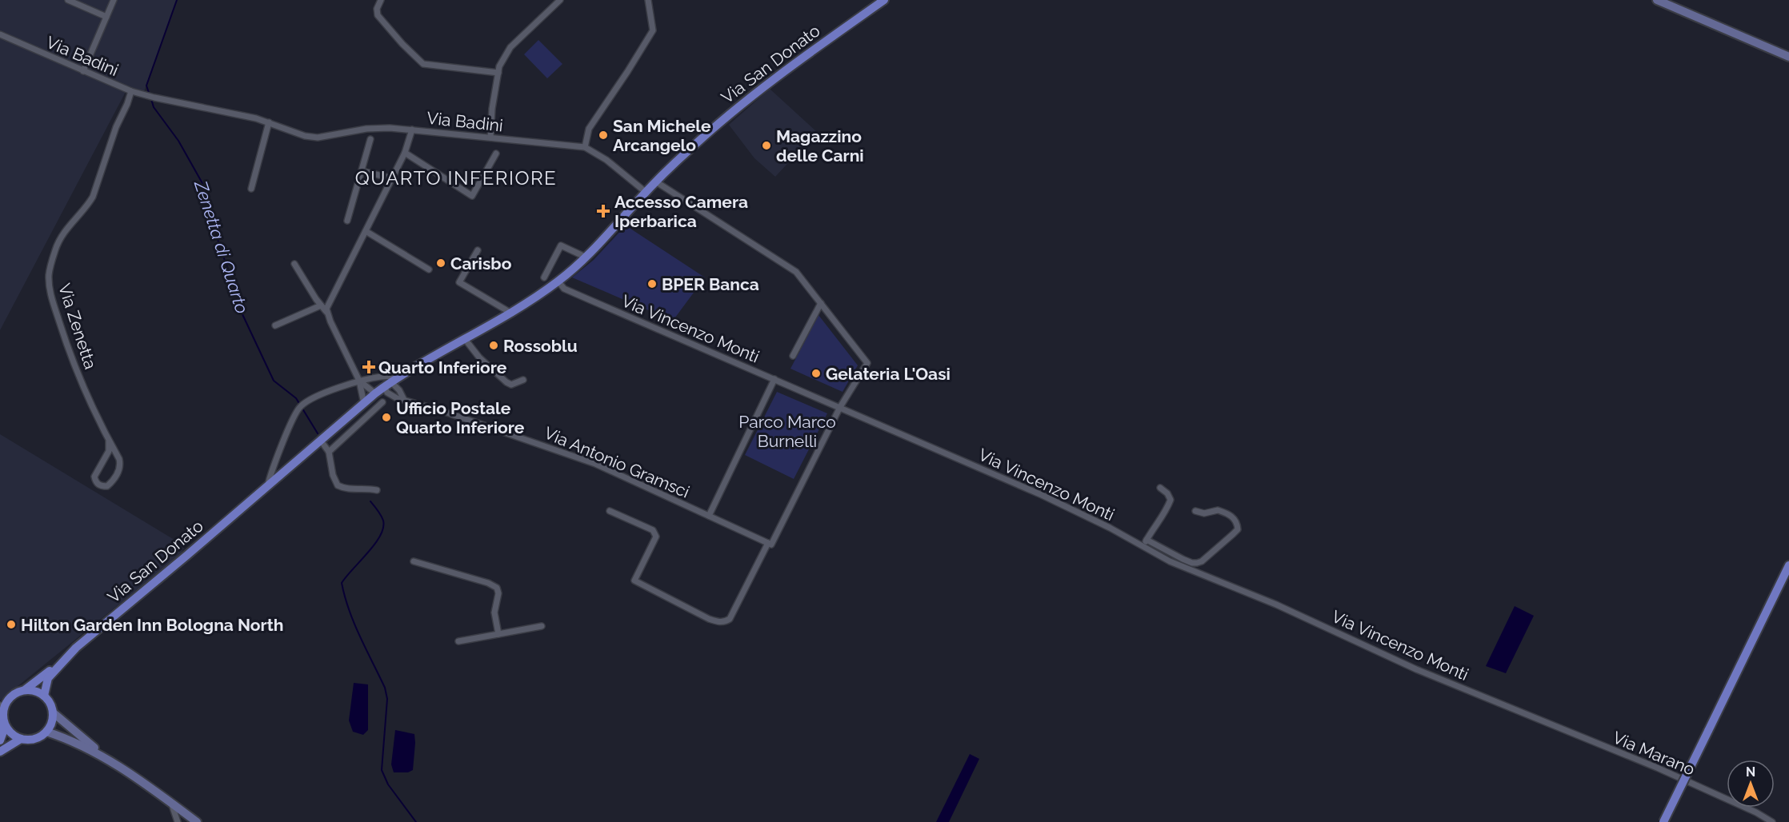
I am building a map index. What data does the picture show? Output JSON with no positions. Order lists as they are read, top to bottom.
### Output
{
  "streets": {
    "main road": ["Via San Donato"],
    "street": [
      "Via Badini",
      "Via Zenetta",
      "Via Vincenzo Monti",
      "Via Antonio Gramsci",
      "Via Marano"
    ]
  },
  "crossings": [
    ["Via Badini", "Via San Donato"],
    ["Via Badini", "Via Zenetta"],
    ["Via San Donato", "Via Vincenzo Monti"],
    ["Via San Donato", "Via Antonio Gramsci"],
    ["Via Vincenzo Monti", "Via Marano"]
  ],
  "districts": ["QUARTO INFERIORE"],
  "water": ["Zenetta di Quarto"],
  "parks": ["Parco Marco Burnelli"],
  "places": {
    "other": [
      "San Michele Arcangelo",
      "Magazzino delle Carni",
      "Carisbo",
      "BPER Banca",
      "Rossoblu",
      "Gelateria L'Oasi",
      "Ufficio Postale Quarto Inferiore",
      "Hilton Garden Inn Bologna North"
    ],
    "health": ["Accesso Camera Iperbarica", "Quarto Inferiore"]
  },
  "north": "top"
}
